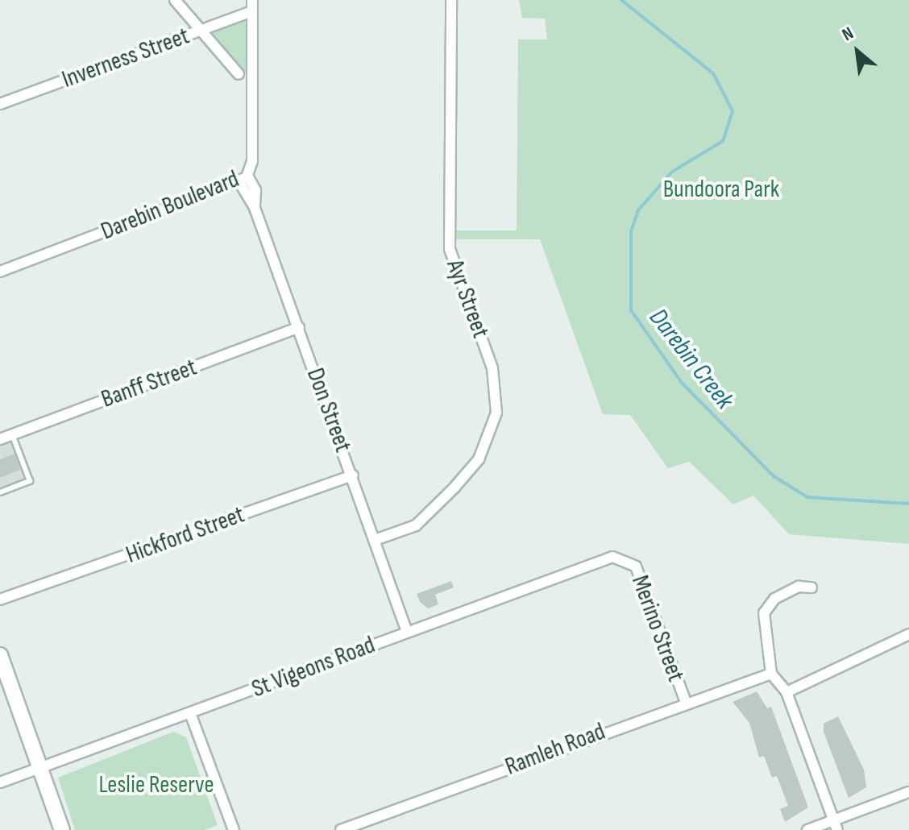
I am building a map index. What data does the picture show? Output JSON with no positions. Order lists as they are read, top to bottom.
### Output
{
  "streets": {
    "street": [
      "Inverness Street",
      "Darebin Boulevard",
      "Ayr Street",
      "Banff Street",
      "Don Street",
      "Hickford Street",
      "Merino Street",
      "St Vigeons Road",
      "Ramleh Road"
    ]
  },
  "crossings": [
    ["Inverness Street", "Darebin Boulevard"],
    ["Darebin Boulevard", "Don Street"],
    ["Ayr Street", "Don Street"],
    ["Banff Street", "Don Street"],
    ["Don Street", "Hickford Street"],
    ["Don Street", "St Vigeons Road"],
    ["Merino Street", "St Vigeons Road"],
    ["Merino Street", "Ramleh Road"]
  ],
  "water": ["Darebin Creek"],
  "parks": ["Bundoora Park", "Leslie Reserve"],
  "north": "top left"
}
